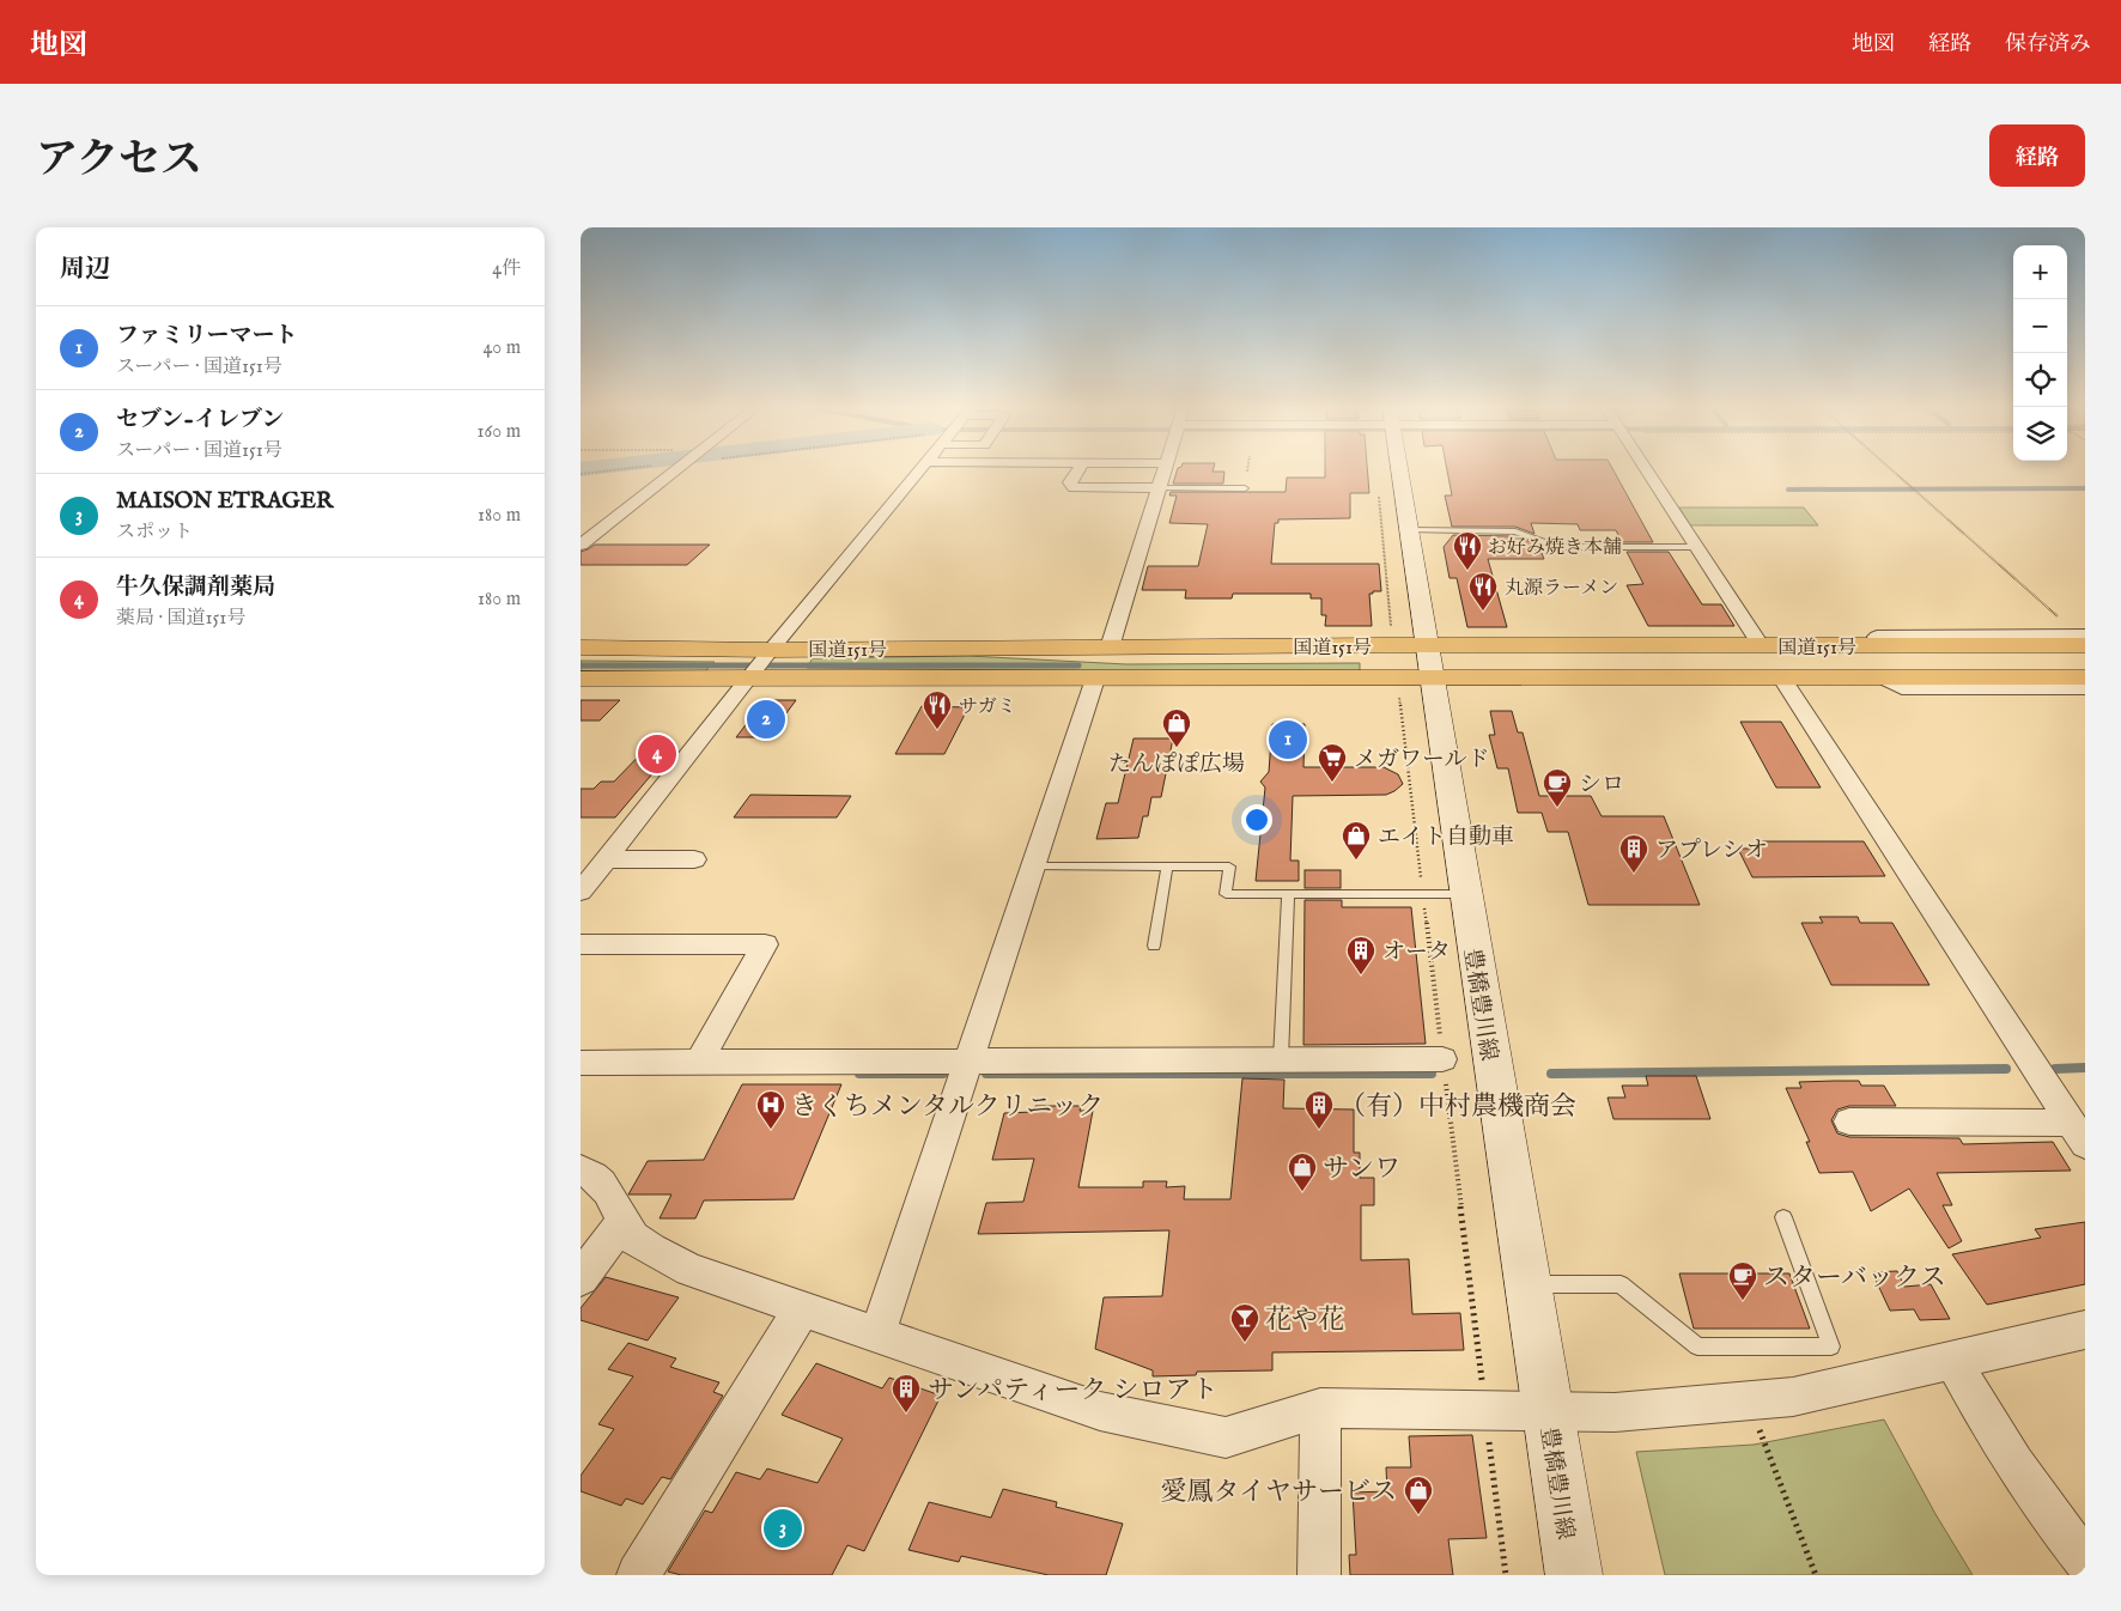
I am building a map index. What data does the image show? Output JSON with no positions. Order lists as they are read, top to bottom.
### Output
{
  "streets": {
    "highway": ["国道151号"],
    "main road": ["豊橋豊川線"]
  },
  "crossings": [
    ["国道151号", "豊橋豊川線"]
  ],
  "places": {
    "restaurant": ["お好み焼き本舗", "丸源ラーメン", "サガミ"],
    "shop": [
      "たんぽぽ広場",
      "エイト自動車",
      "サンワ",
      "愛鳳タイヤサービス"
    ],
    "supermarket": ["メガワールド"],
    "cafe": ["シロ", "スターバックス"],
    "building": [
      "アプレシオ",
      "オータ",
      "（有）中村農機商会",
      "サンパティーク シロアト"
    ],
    "hospital": ["きくちメンタルクリニック"],
    "bar": ["花や花"]
  },
  "page": {
    "header": "地図",
    "nav": ["地図", "経路", "保存済み"],
    "title": "アクセス",
    "buttons": "経路",
    "heading": ["周辺", "4件"],
    "map_buttons": ["+", "−"],
    "list": [
      {
        "mark": "1",
        "name": "ファミリーマート",
        "note": "スーパー · 国道151号",
        "value": "40 m"
      },
      {
        "mark": "2",
        "name": "セブン-イレブン",
        "note": "スーパー · 国道151号",
        "value": "160 m"
      },
      {
        "mark": "3",
        "name": "MAISON ETRAGER",
        "note": "スポット",
        "value": "180 m"
      },
      {
        "mark": "4",
        "name": "牛久保調剤薬局",
        "note": "薬局 · 国道151号",
        "value": "180 m"
      }
    ],
    "pins": [
      "2",
      "1",
      "4",
      "3"
    ]
  }
}
